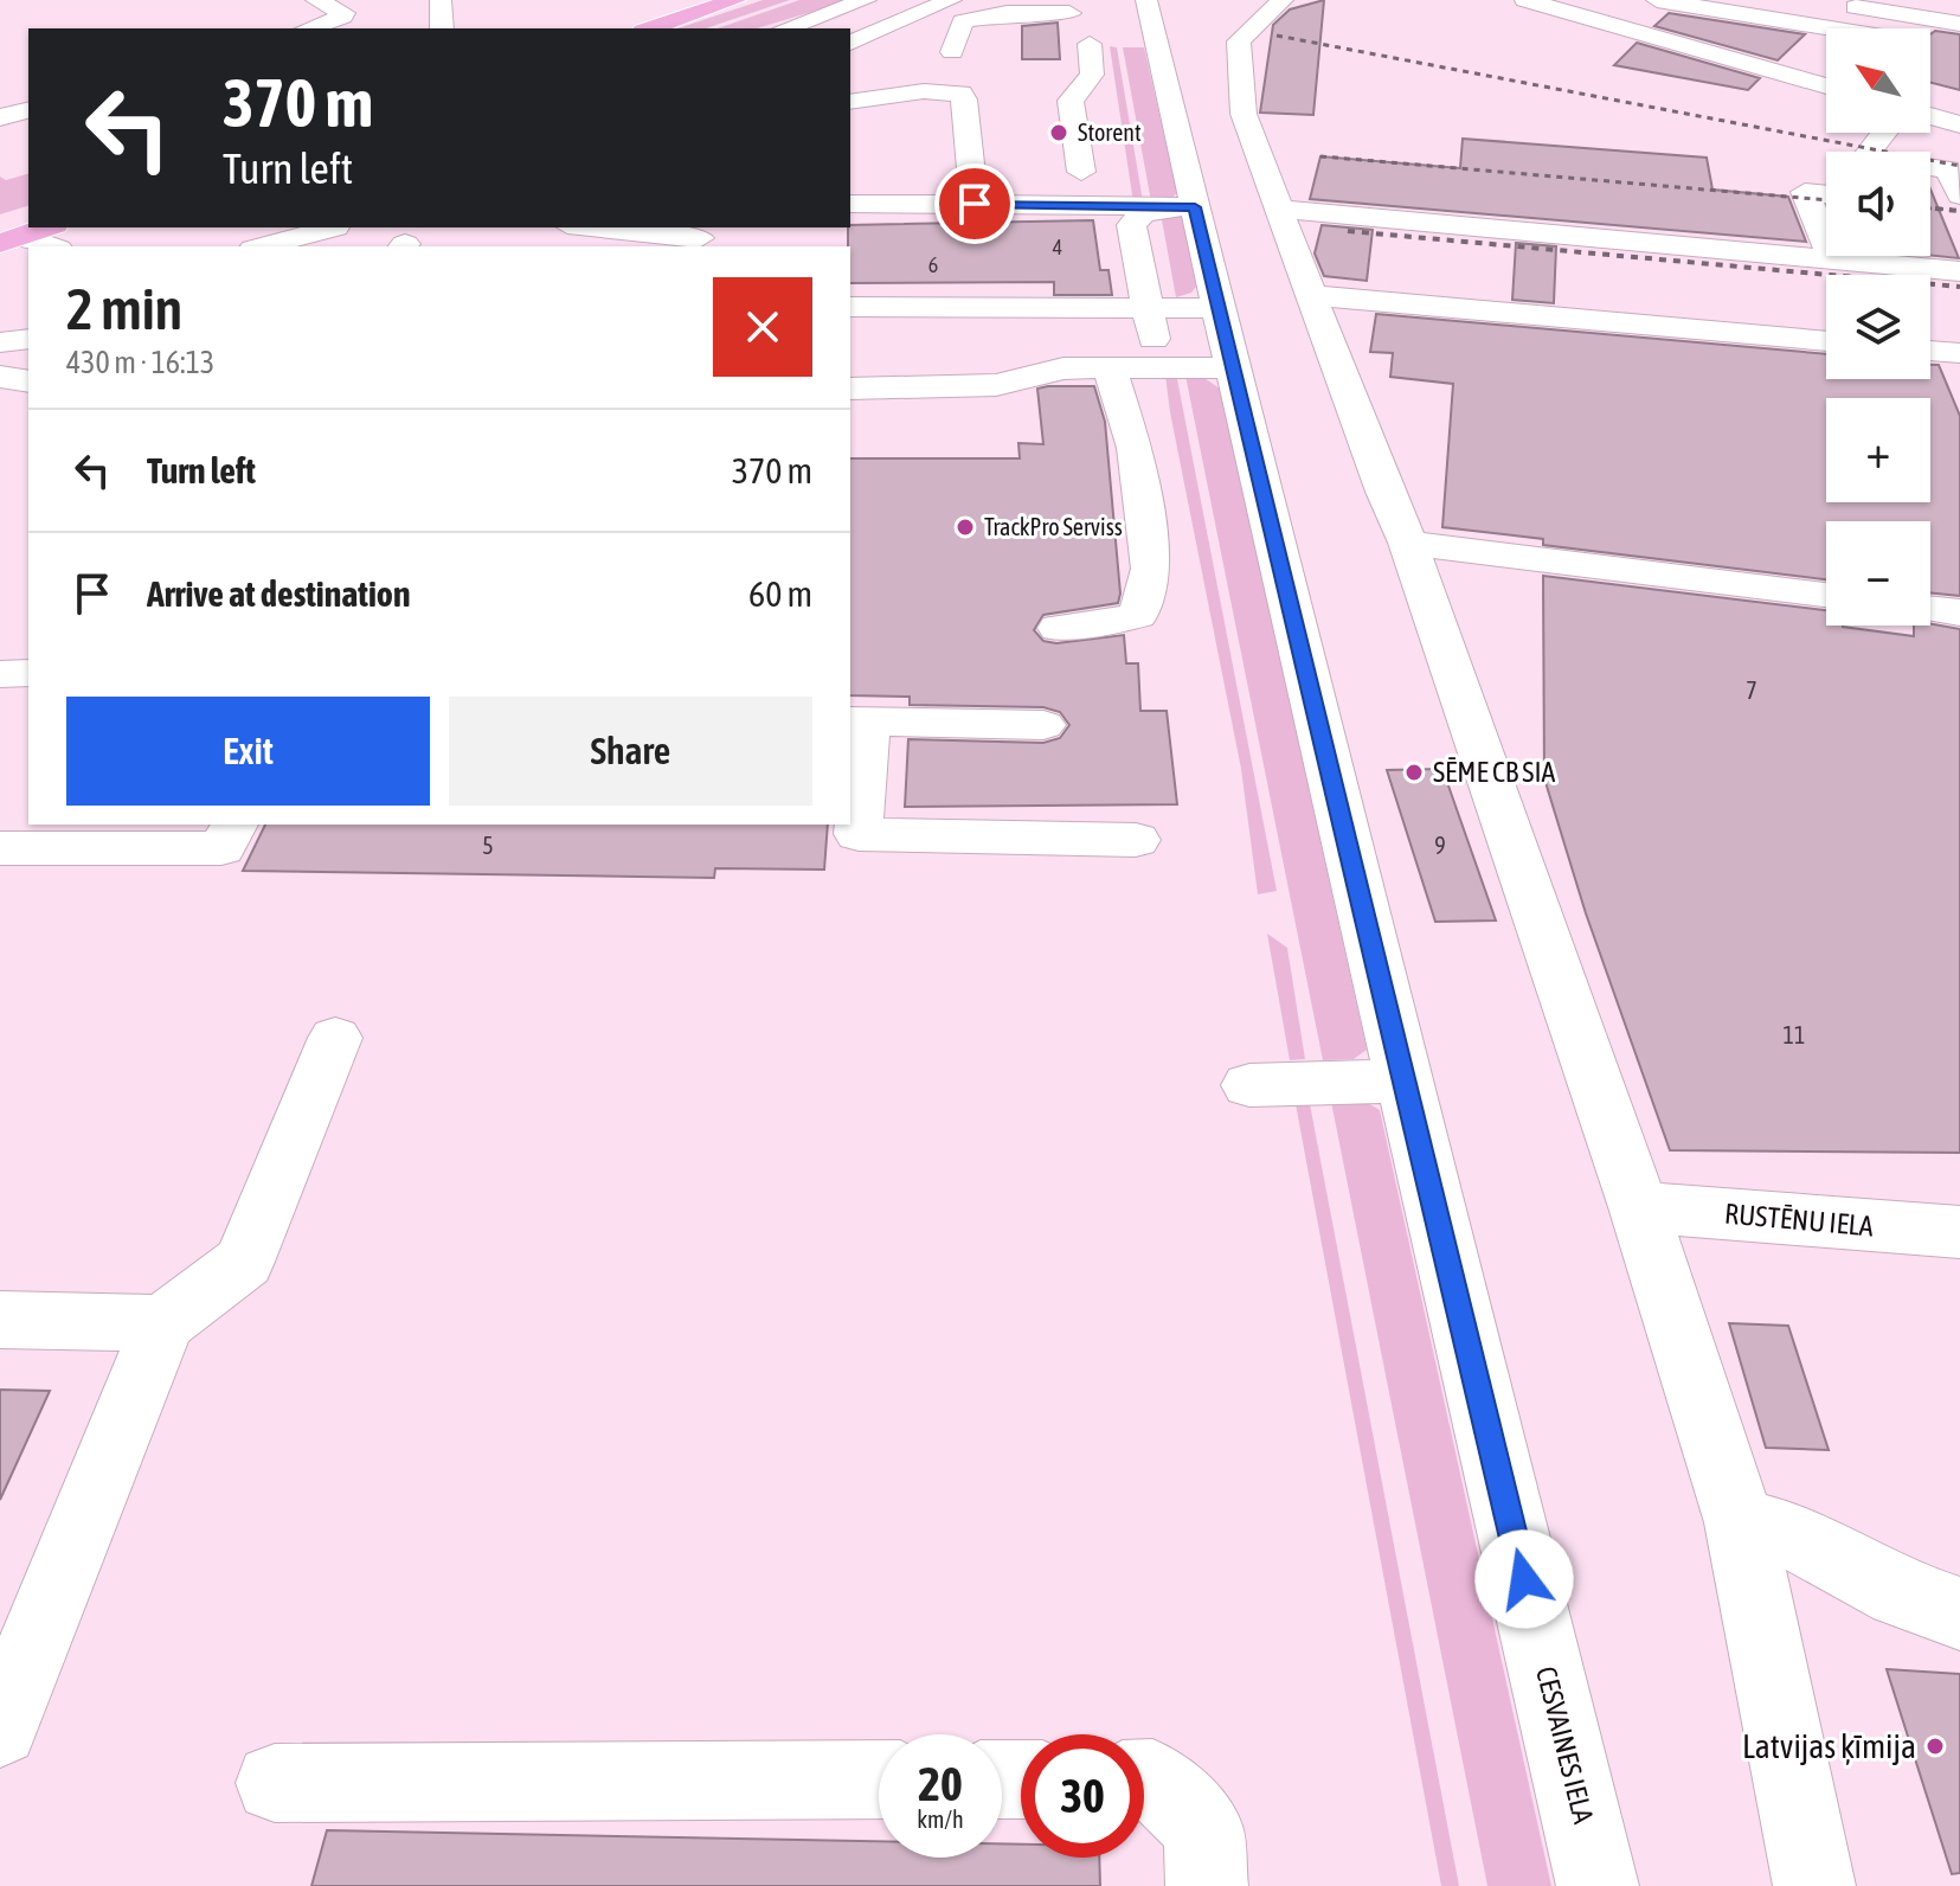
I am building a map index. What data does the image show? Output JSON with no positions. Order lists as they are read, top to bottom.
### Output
{
  "streets": {
    "street": ["RUSTĒNU IELA", "CESVAINES IELA"]
  },
  "places": [
    "Storent",
    "TrackPro Serviss",
    "SĒME CB SIA",
    "Latvijas ķīmija"
  ],
  "house_numbers": [
    "4",
    "6",
    "7",
    "5",
    "9",
    "11"
  ],
  "north": "top left",
  "page": {
    "map_buttons": ["+", "−"],
    "turn": ["370 m", "Turn left"],
    "heading": ["2 min", "430 m · 16:13"],
    "list": [
      {
        "name": "Turn left",
        "value": "370 m"
      },
      {
        "name": "Arrive at destination",
        "value": "60 m"
      }
    ],
    "buttons": ["Exit", "Share"],
    "speed": "20 km/h",
    "limit": "30"
  }
}
